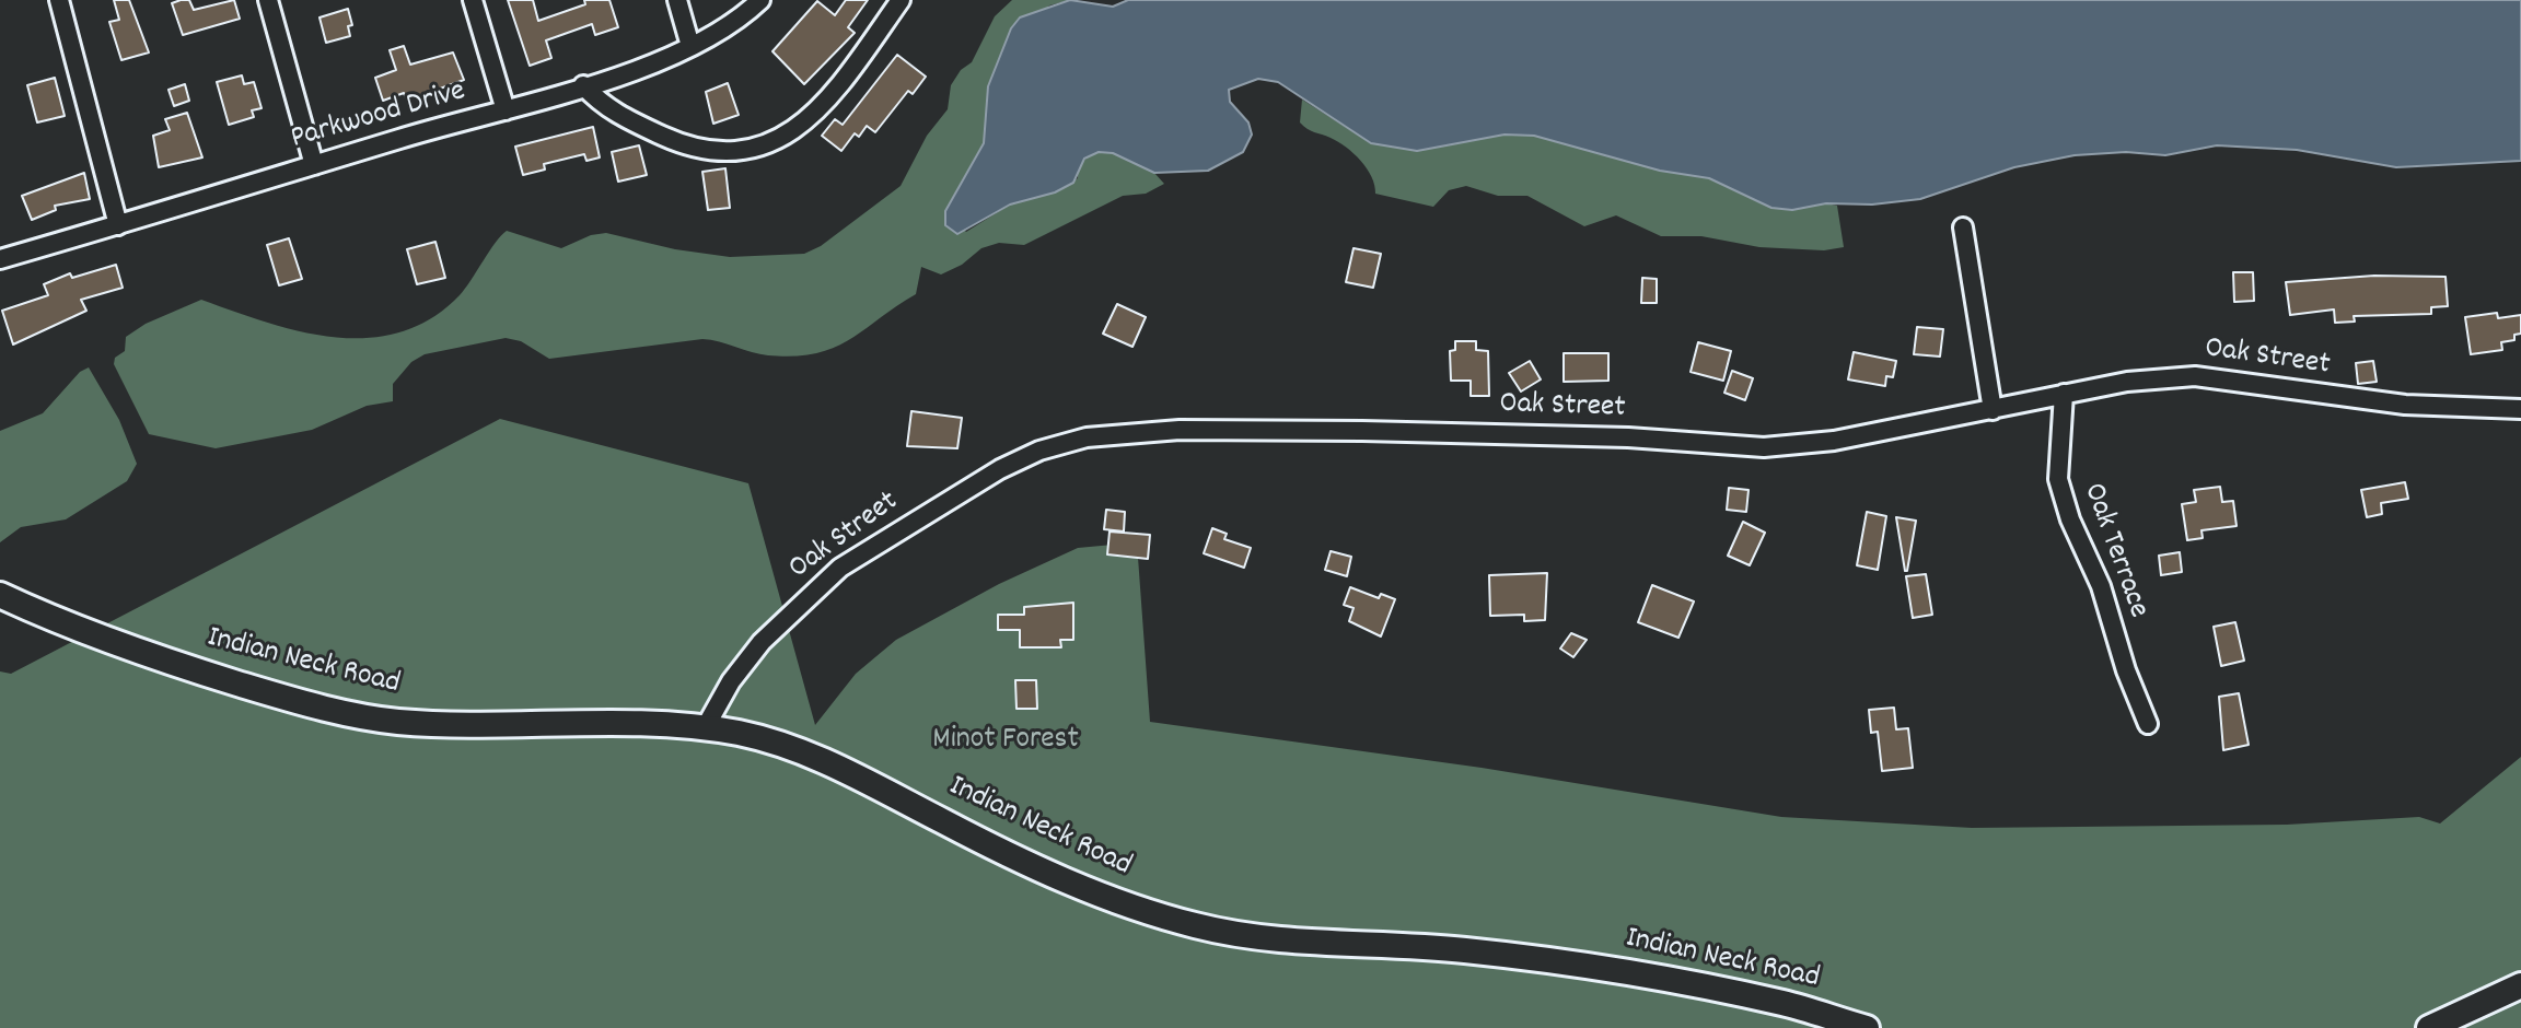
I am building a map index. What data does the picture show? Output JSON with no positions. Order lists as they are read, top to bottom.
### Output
{
  "streets": {
    "street": [
      "Parkwood Drive",
      "Oak Street",
      "Oak Terrace",
      "Indian Neck Road"
    ]
  },
  "crossings": [
    ["Oak Street", "Oak Terrace"],
    ["Oak Street", "Indian Neck Road"]
  ],
  "parks": ["Minot Forest"]
}
